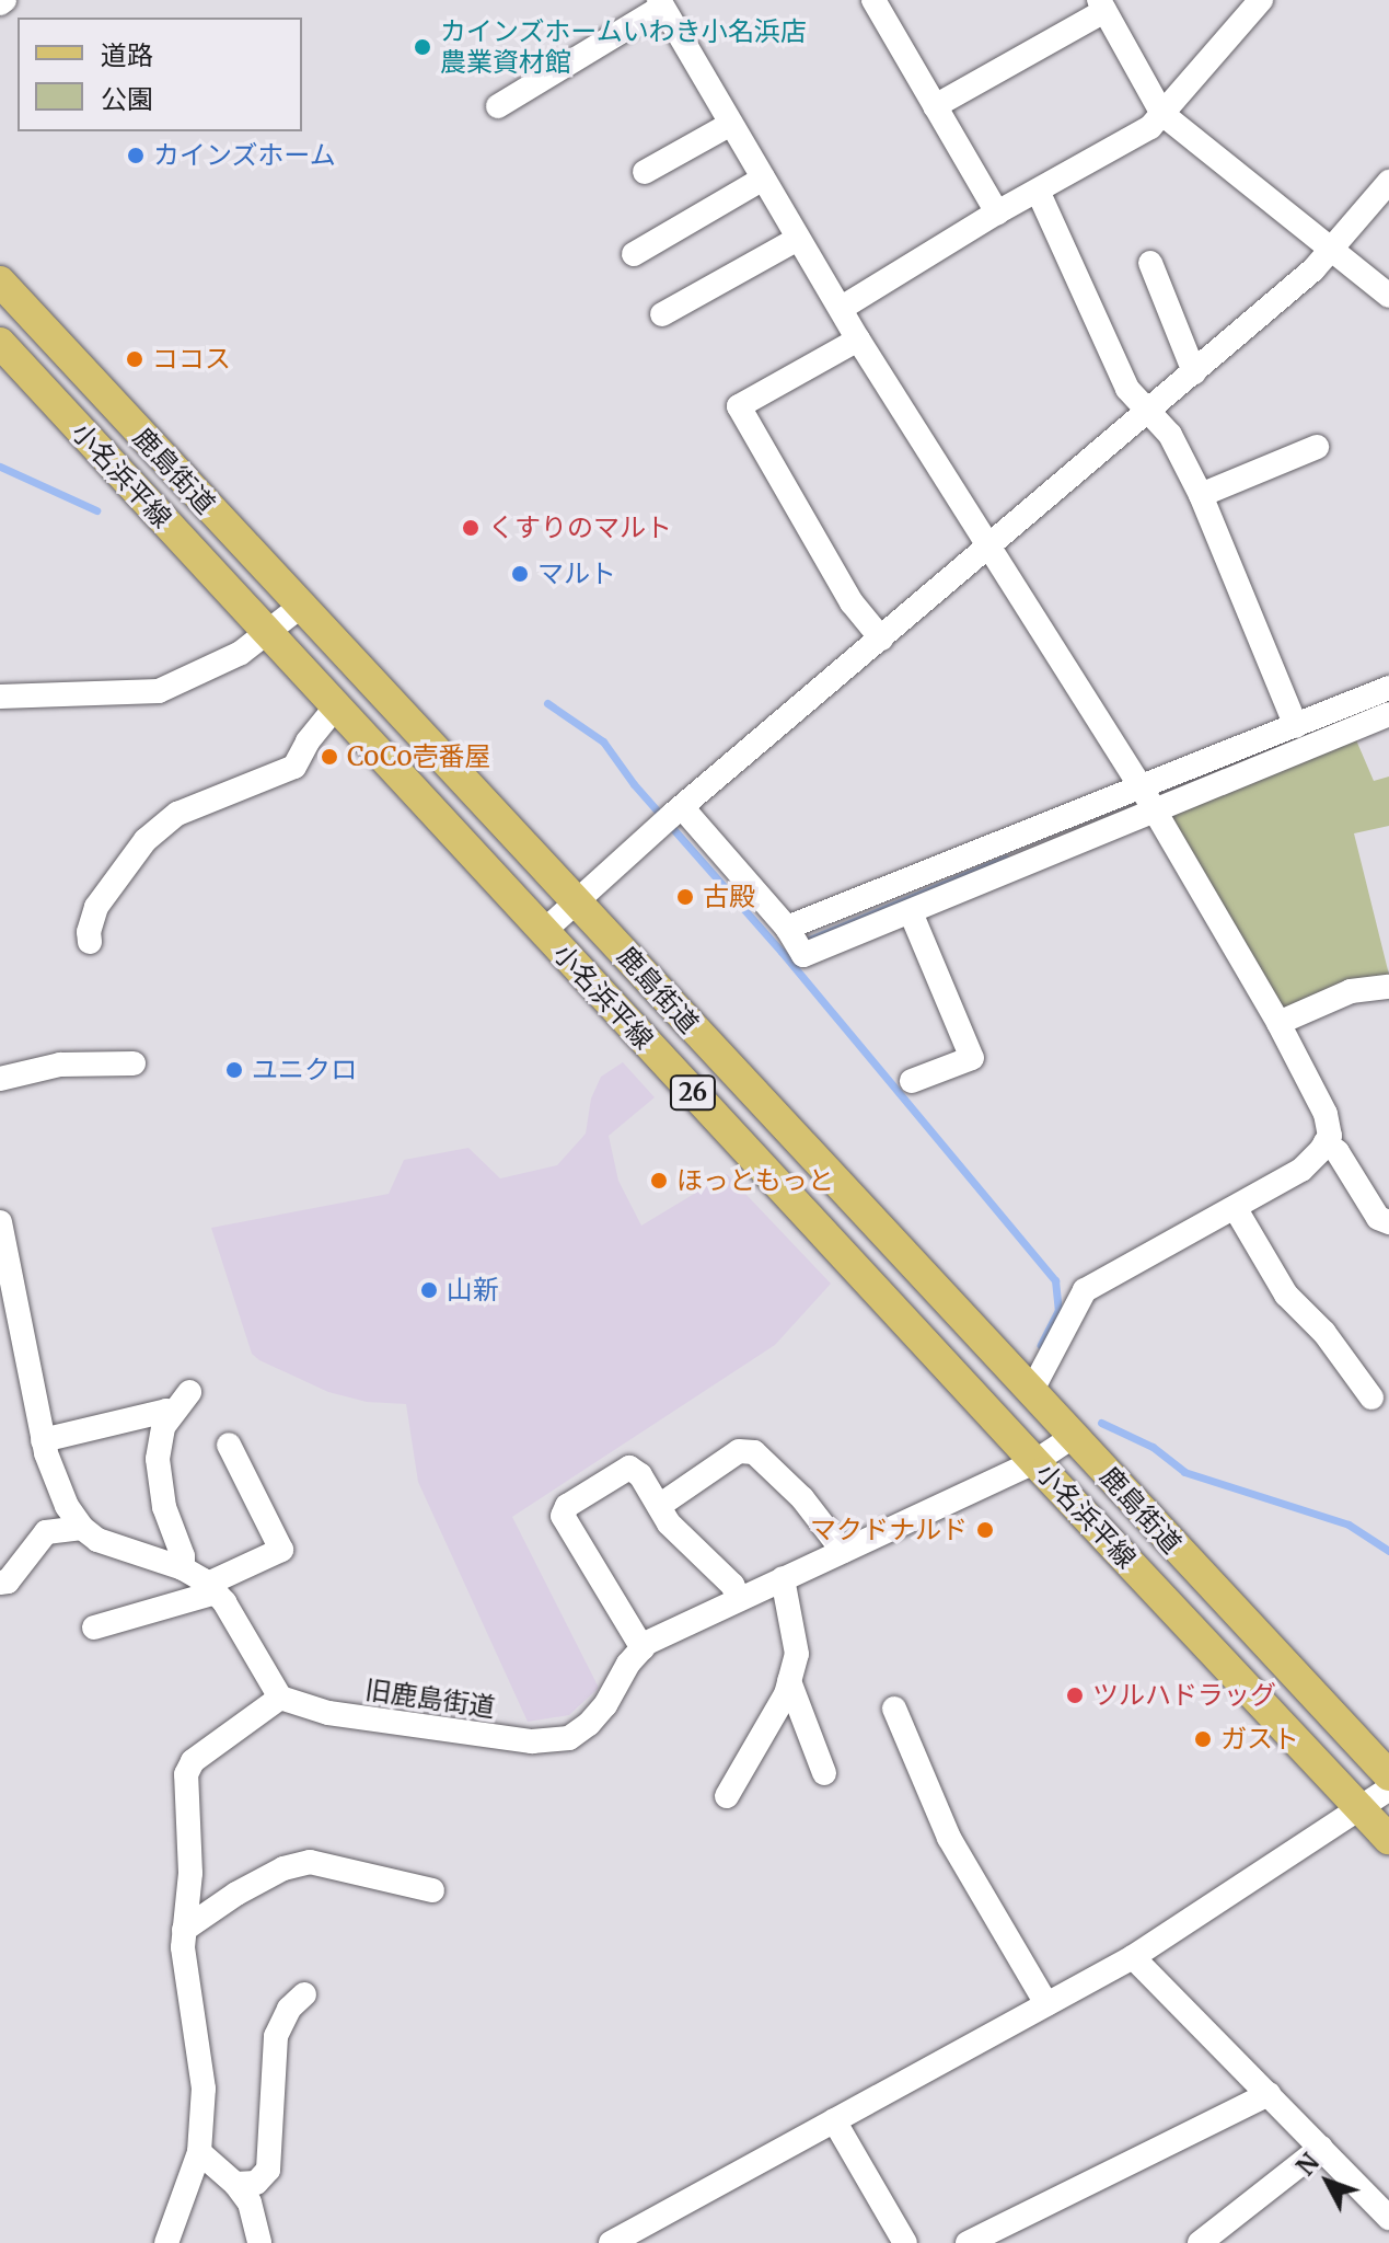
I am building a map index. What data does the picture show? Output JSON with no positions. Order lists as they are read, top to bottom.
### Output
{
  "streets": {
    "main road": ["鹿島街道", "小名浜平線", "26"],
    "street": ["旧鹿島街道"]
  },
  "crossings": [
    ["鹿島街道", "旧鹿島街道"],
    ["小名浜平線", "旧鹿島街道"]
  ],
  "places": [
    "カインズホームいわき小名浜店 農業資材館",
    "カインズホーム",
    "ココス",
    "くすりのマルト",
    "マルト",
    "CoCo壱番屋",
    "古殿",
    "ユニクロ",
    "ほっともっと",
    "山新",
    "マクドナルド",
    "ツルハドラッグ",
    "ガスト"
  ],
  "legend": ["道路", "公園"],
  "north": "top left"
}
